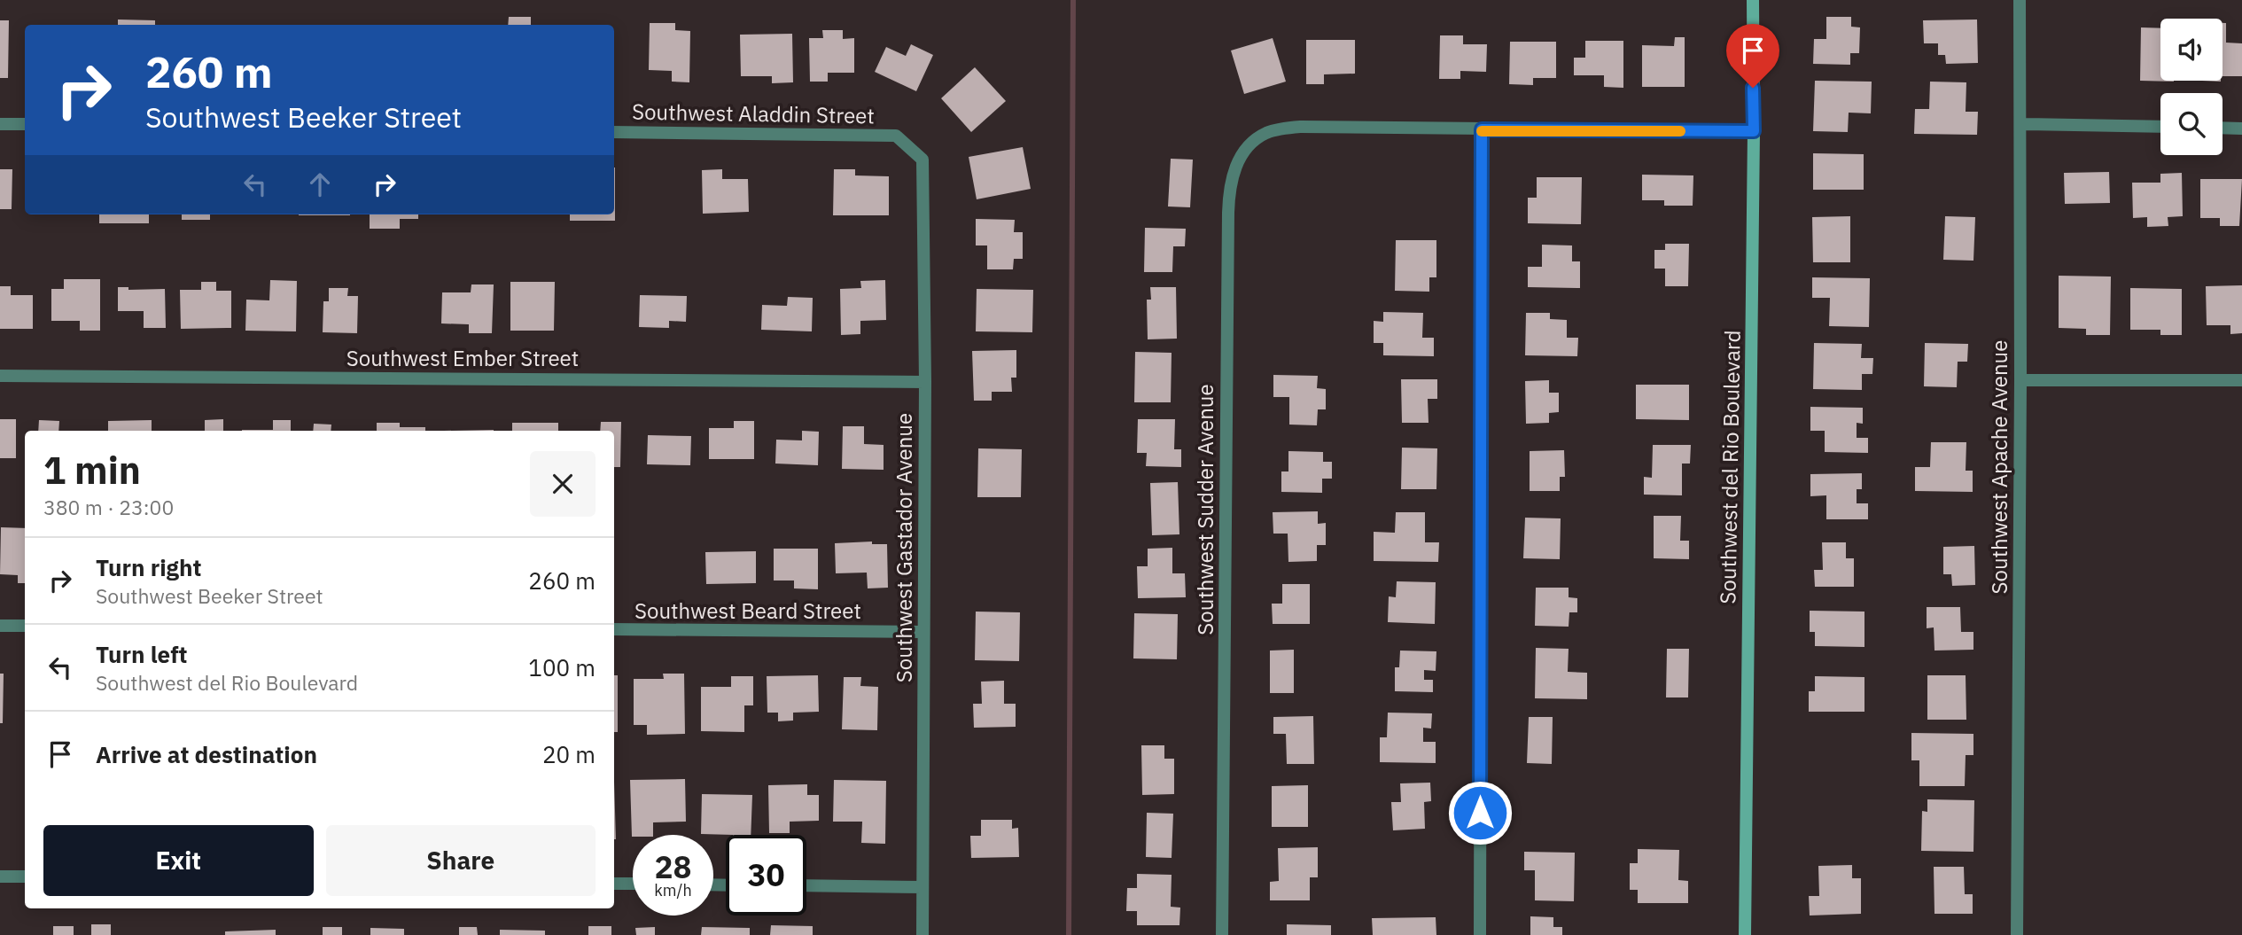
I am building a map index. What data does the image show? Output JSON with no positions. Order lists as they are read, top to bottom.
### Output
{
  "streets": {
    "street": [
      "Southwest Aladdin Street",
      "Southwest Ember Street",
      "Southwest del Rio Boulevard",
      "Southwest Apache Avenue",
      "Southwest Sudder Avenue",
      "Southwest Gastador Avenue",
      "Southwest Beard Street"
    ]
  },
  "crossings": [
    ["Southwest Aladdin Street", "Southwest Gastador Avenue"],
    ["Southwest Ember Street", "Southwest Gastador Avenue"],
    ["Southwest del Rio Boulevard", "Southwest Sudder Avenue"],
    ["Southwest Gastador Avenue", "Southwest Beard Street"]
  ],
  "page": {
    "turn": ["260 m", "Southwest Beeker Street"],
    "heading": ["1 min", "380 m · 23:00"],
    "list": [
      {
        "name": "Turn right",
        "note": "Southwest Beeker Street",
        "value": "260 m"
      },
      {
        "name": "Turn left",
        "note": "Southwest del Rio Boulevard",
        "value": "100 m"
      },
      {
        "name": "Arrive at destination",
        "value": "20 m"
      }
    ],
    "buttons": ["Exit", "Share"],
    "speed": "28 km/h",
    "limit": "30"
  }
}
